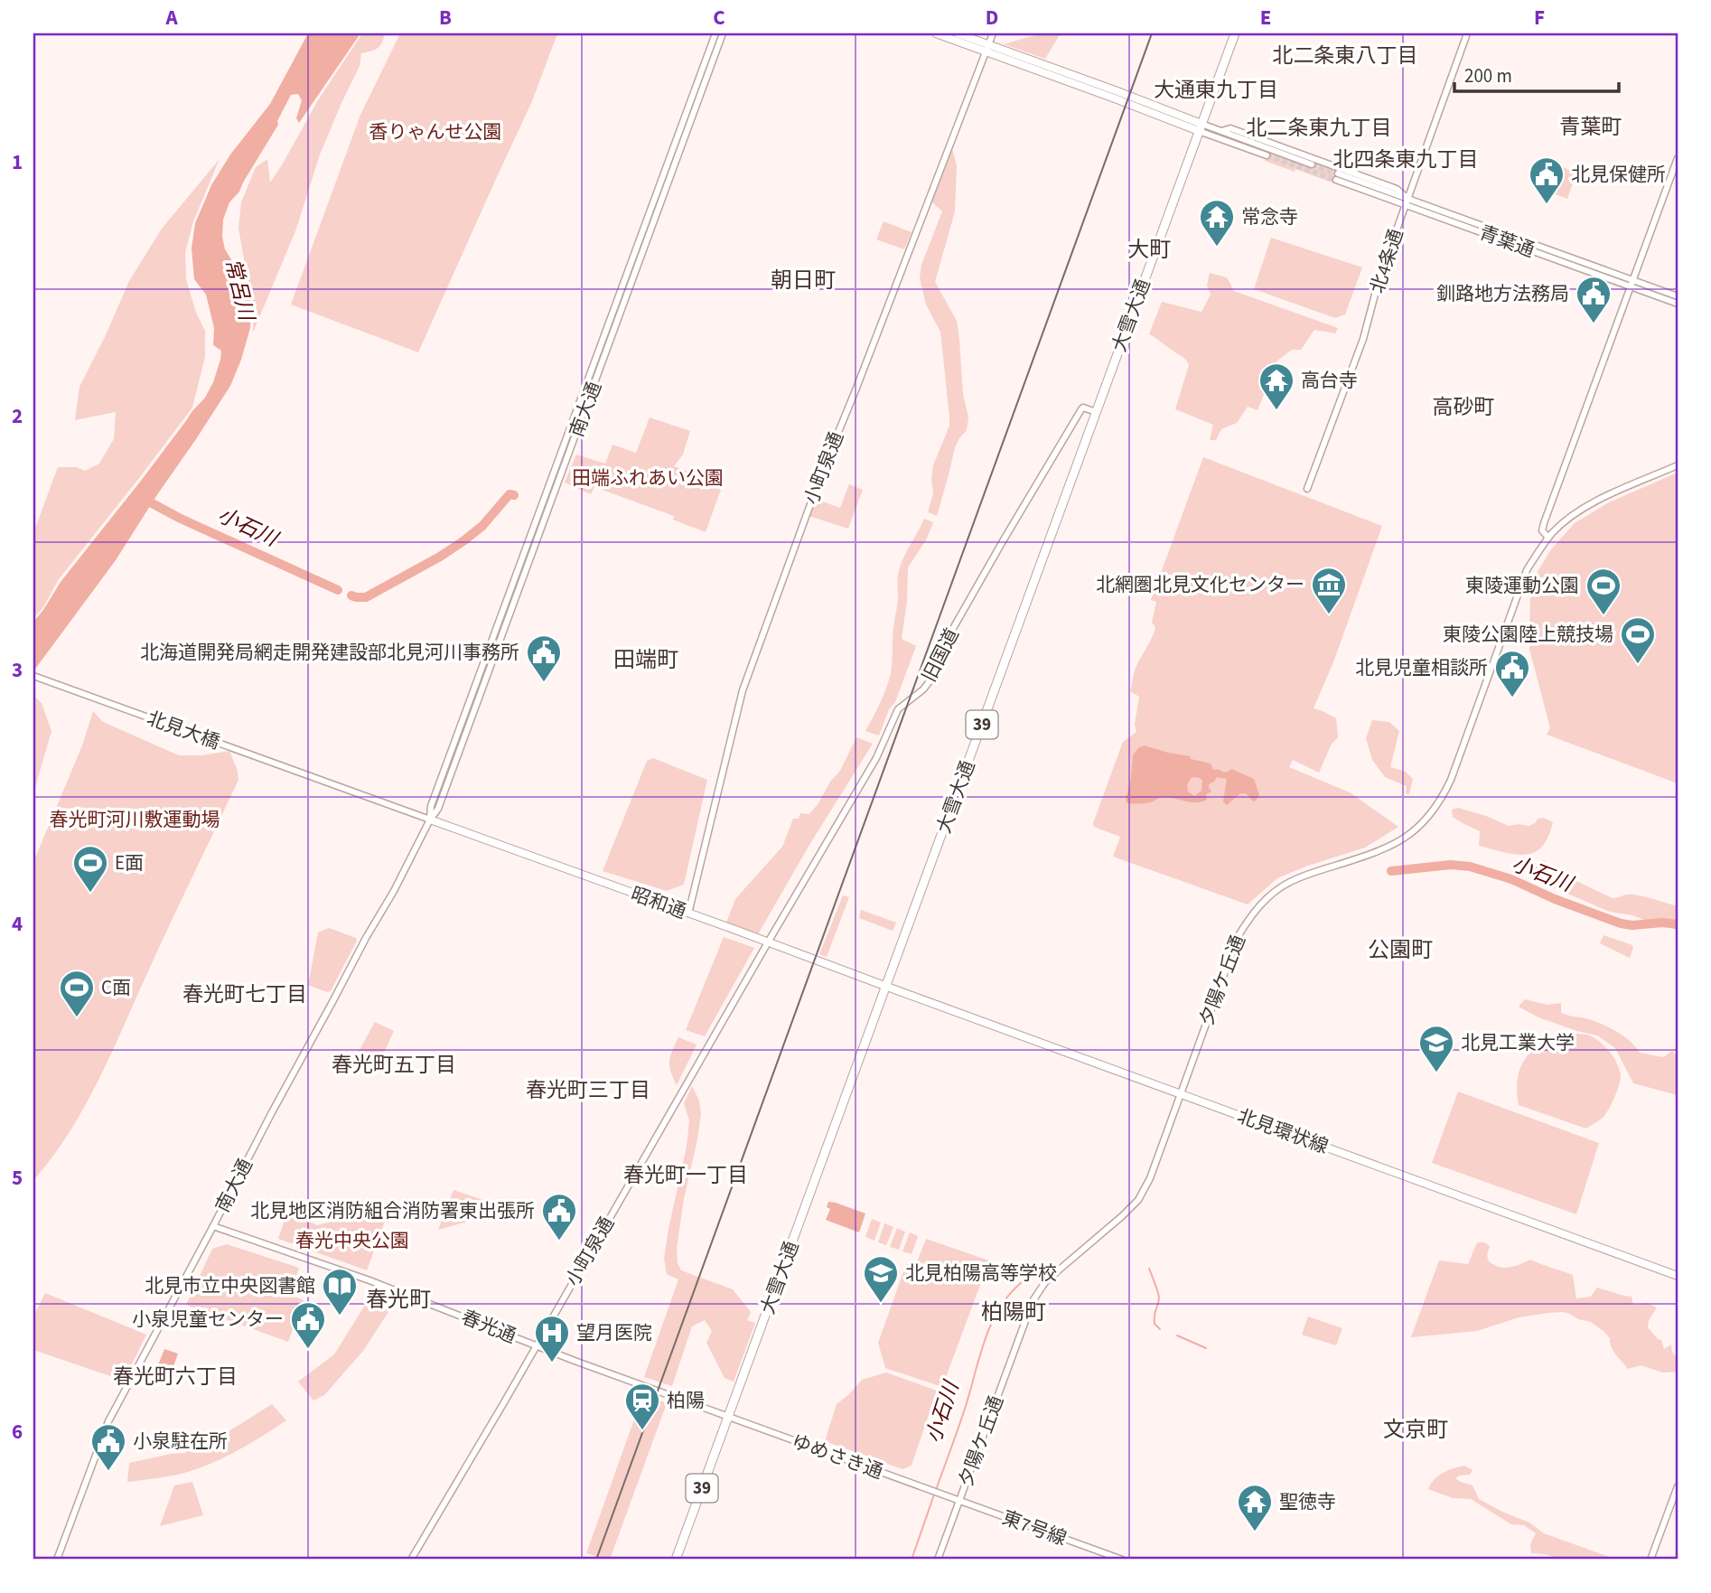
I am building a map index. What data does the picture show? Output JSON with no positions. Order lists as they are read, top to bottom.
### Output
{
  "streets": {
    "highway": ["大雪大通", "39"],
    "main road": ["昭和通", "北見環状線"],
    "street": [
      "青葉通",
      "北4条通",
      "南大通",
      "小町泉通",
      "旧国道",
      "北見大橋",
      "夕陽ケ丘通",
      "春光通",
      "ゆめさき通",
      "東7号線"
    ]
  },
  "crossings": [
    ["青葉通", "北4条通"],
    ["大雪大通", "旧国道"],
    ["大雪大通", "昭和通"],
    ["大雪大通", "北見環状線"],
    ["大雪大通", "春光通"],
    ["大雪大通", "ゆめさき通"],
    ["南大通", "北見大橋"],
    ["南大通", "昭和通"],
    ["南大通", "春光通"],
    ["小町泉通", "旧国道"],
    ["小町泉通", "昭和通"],
    ["小町泉通", "春光通"],
    ["旧国道", "昭和通"],
    ["北見大橋", "昭和通"],
    ["昭和通", "北見環状線"],
    ["夕陽ケ丘通", "北見環状線"],
    ["夕陽ケ丘通", "東7号線"],
    ["春光通", "ゆめさき通"],
    ["ゆめさき通", "東7号線"]
  ],
  "districts": [
    "北二条東八丁目",
    "大通東九丁目",
    "青葉町",
    "北二条東九丁目",
    "北四条東九丁目",
    "大町",
    "朝日町",
    "高砂町",
    "田端町",
    "公園町",
    "春光町七丁目",
    "春光町五丁目",
    "春光町三丁目",
    "春光町一丁目",
    "春光町",
    "柏陽町",
    "春光町六丁目",
    "文京町"
  ],
  "water": ["常呂川", "小石川"],
  "parks": [
    "香りゃんせ公園",
    "田端ふれあい公園",
    "春光町河川敷運動場",
    "春光中央公園"
  ],
  "places": {
    "public building": [
      "北見保健所",
      "釧路地方法務局",
      "北海道開発局網走開発建設部北見河川事務所",
      "北見児童相談所",
      "北見地区消防組合消防署東出張所",
      "小泉児童センター",
      "小泉駐在所"
    ],
    "temple": ["常念寺", "高台寺", "聖徳寺"],
    "museum": ["北網圏北見文化センター"],
    "sports": [
      "東陵運動公園",
      "東陵公園陸上競技場",
      "E面",
      "C面"
    ],
    "school or university": ["北見工業大学", "北見柏陽高等学校"],
    "library": ["北見市立中央図書館"],
    "hospital": ["望月医院"],
    "station": ["柏陽"]
  },
  "scale_bar": "200 m",
  "grid": {
    "columns": [
      "A",
      "B",
      "C",
      "D",
      "E",
      "F"
    ],
    "rows": [
      "1",
      "2",
      "3",
      "4",
      "5",
      "6"
    ]
  }
}
